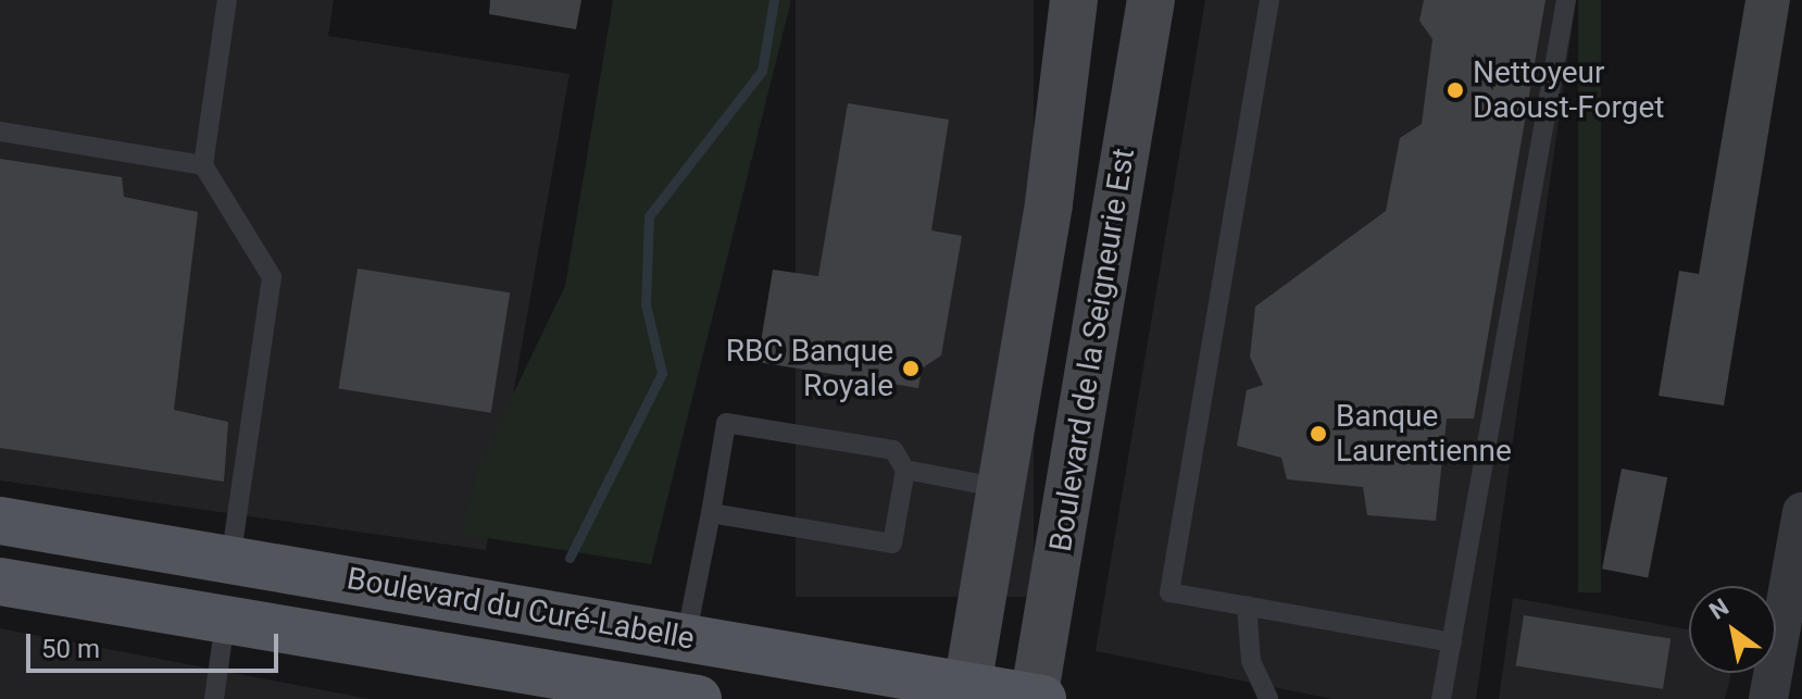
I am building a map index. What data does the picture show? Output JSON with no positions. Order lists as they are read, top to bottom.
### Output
{
  "streets": {
    "main road": ["Boulevard de la Seigneurie Est", "Boulevard du Curé-Labelle"]
  },
  "crossings": [
    ["Boulevard de la Seigneurie Est", "Boulevard du Curé-Labelle"]
  ],
  "places": ["Nettoyeur Daoust-Forget", "RBC Banque Royale", "Banque Laurentienne"],
  "scale_bar": "50 m",
  "north": "top left"
}
